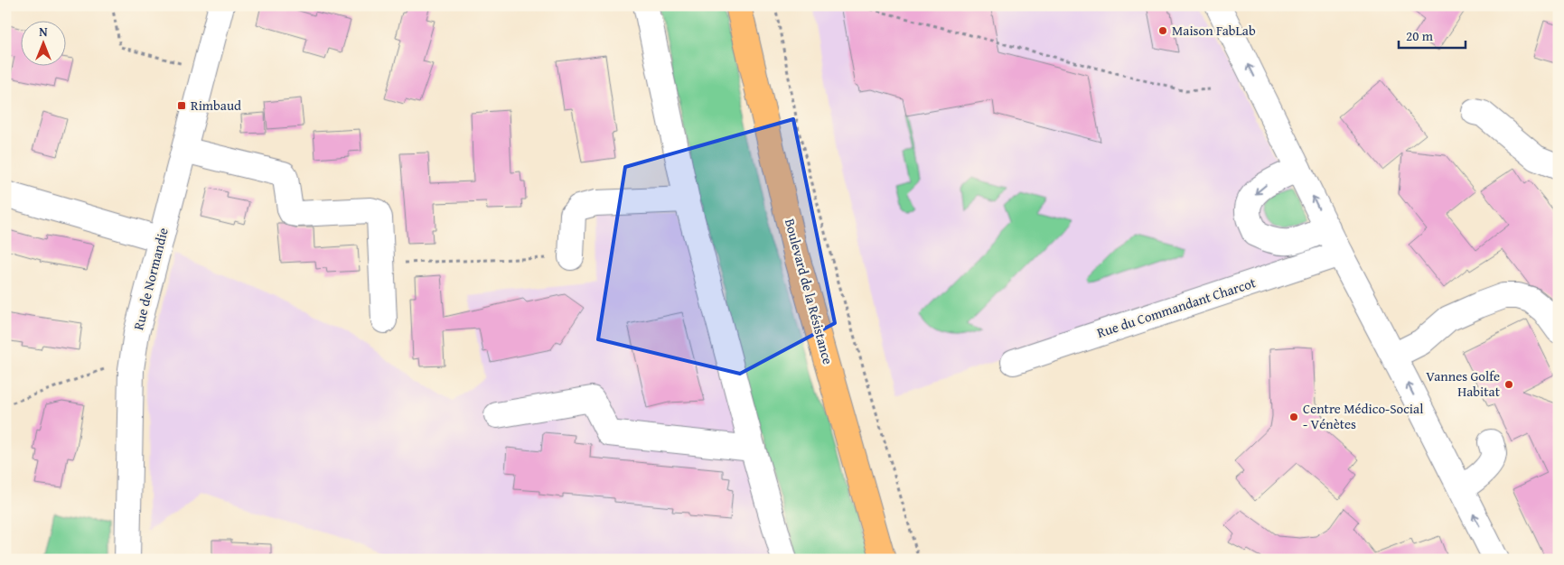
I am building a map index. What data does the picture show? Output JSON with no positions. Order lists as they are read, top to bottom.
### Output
{
  "streets": {
    "main road": ["Boulevard de la Résistance"],
    "street": ["Rue de Normandie", "Rue du Commandant Charcot"]
  },
  "places": {
    "other": ["Maison FabLab", "Vannes Golfe Habitat", "Centre Médico-Social - Vénètes"],
    "transit": ["Rimbaud"]
  },
  "scale_bar": "20 m",
  "north": "top"
}
